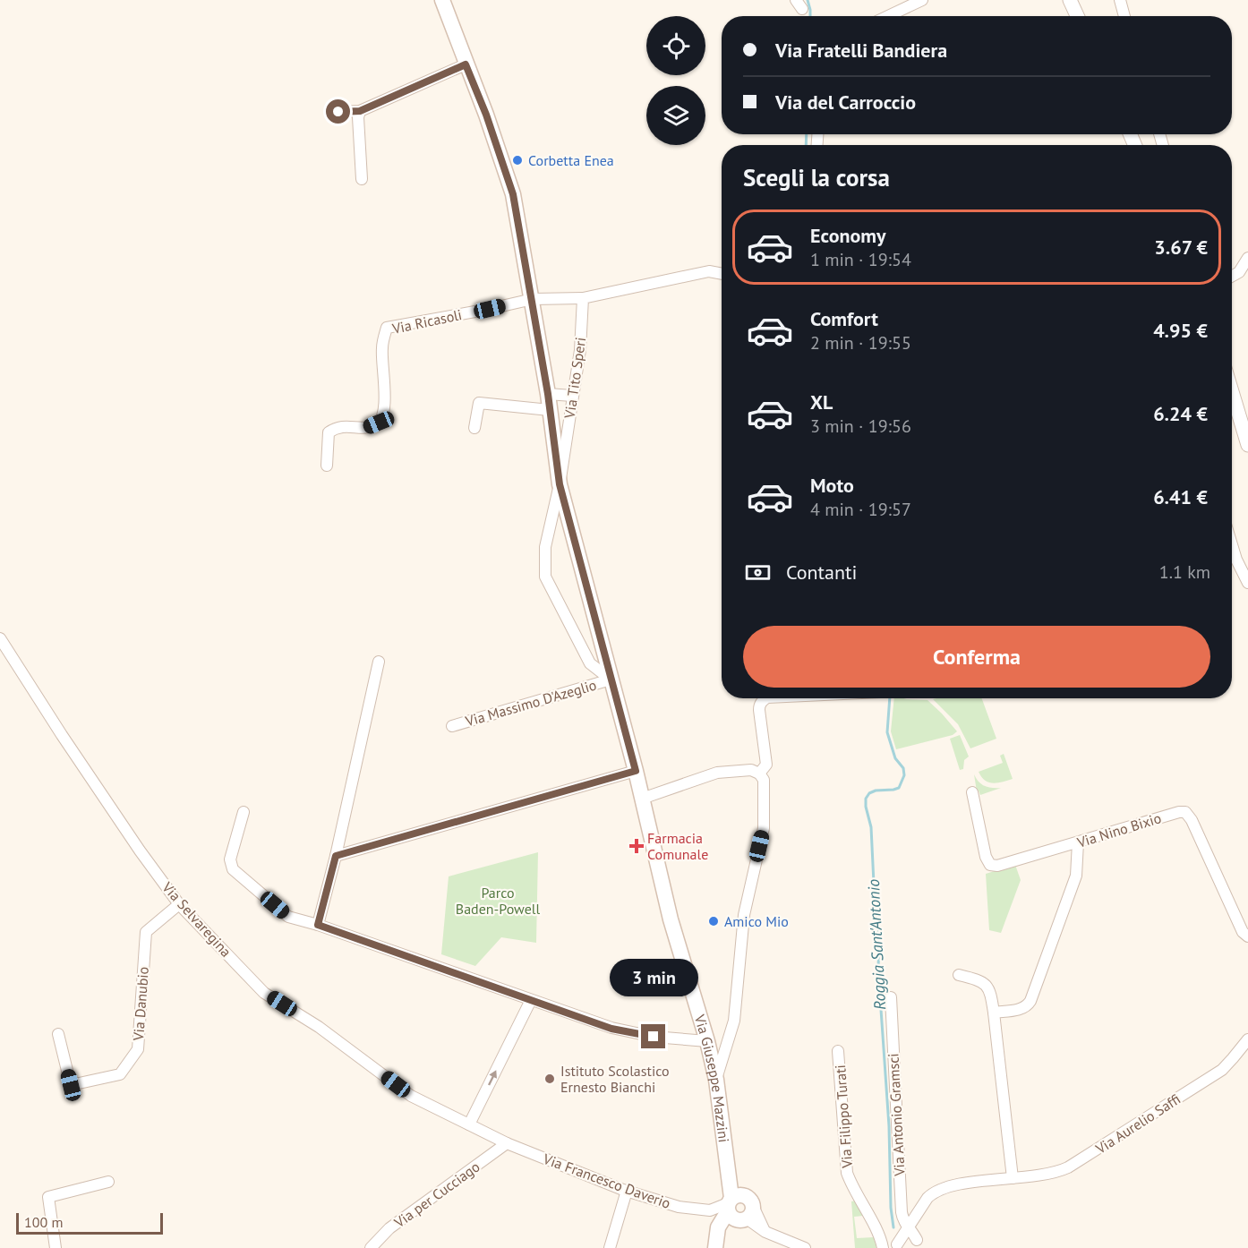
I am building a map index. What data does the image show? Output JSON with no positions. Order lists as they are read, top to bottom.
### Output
{
  "streets": {
    "main road": ["Via Giuseppe Mazzini"],
    "street": [
      "Via Ricasoli",
      "Via Tito Speri",
      "Via Massimo D'Azeglio",
      "Via Nino Bixio",
      "Via Selvaregina",
      "Via Danubio",
      "Via Antonio Gramsci",
      "Via Filippo Turati",
      "Via Aurelio Saffi",
      "Via Francesco Daverio",
      "Via per Cucciago"
    ]
  },
  "crossings": [
    ["Via Ricasoli", "Via Tito Speri"],
    ["Via Ricasoli", "Via Giuseppe Mazzini"],
    ["Via Tito Speri", "Via Massimo D'Azeglio"],
    ["Via Tito Speri", "Via Giuseppe Mazzini"],
    ["Via Massimo D'Azeglio", "Via Giuseppe Mazzini"],
    ["Via Selvaregina", "Via Danubio"],
    ["Via Selvaregina", "Via Francesco Daverio"],
    ["Via Selvaregina", "Via per Cucciago"],
    ["Via Giuseppe Mazzini", "Via Francesco Daverio"],
    ["Via Antonio Gramsci", "Via Aurelio Saffi"],
    ["Via Filippo Turati", "Via Aurelio Saffi"],
    ["Via Francesco Daverio", "Via per Cucciago"]
  ],
  "water": ["Roggia Sant'Antonio"],
  "parks": ["Parco Baden-Powell"],
  "places": {
    "other": ["Corbetta Enea", "Amico Mio", "Istituto Scolastico Ernesto Bianchi"],
    "health": ["Farmacia Comunale"]
  },
  "scale_bar": "100 m",
  "page": {
    "banner": ["Via Fratelli Bandiera", "Via del Carroccio"],
    "heading": "Scegli la corsa",
    "list": [
      {
        "name": "Economy",
        "note": "1 min · 19:54",
        "value": "3.67 €"
      },
      {
        "name": "Comfort",
        "note": "2 min · 19:55",
        "value": "4.95 €"
      },
      {
        "name": "XL",
        "note": "3 min · 19:56",
        "value": "6.24 €"
      },
      {
        "name": "Moto",
        "note": "4 min · 19:57",
        "value": "6.41 €"
      }
    ],
    "pay": ["Contanti", "1.1 km"],
    "buttons": "Conferma",
    "bubble": "3 min",
    "scale": "100 m"
  }
}
